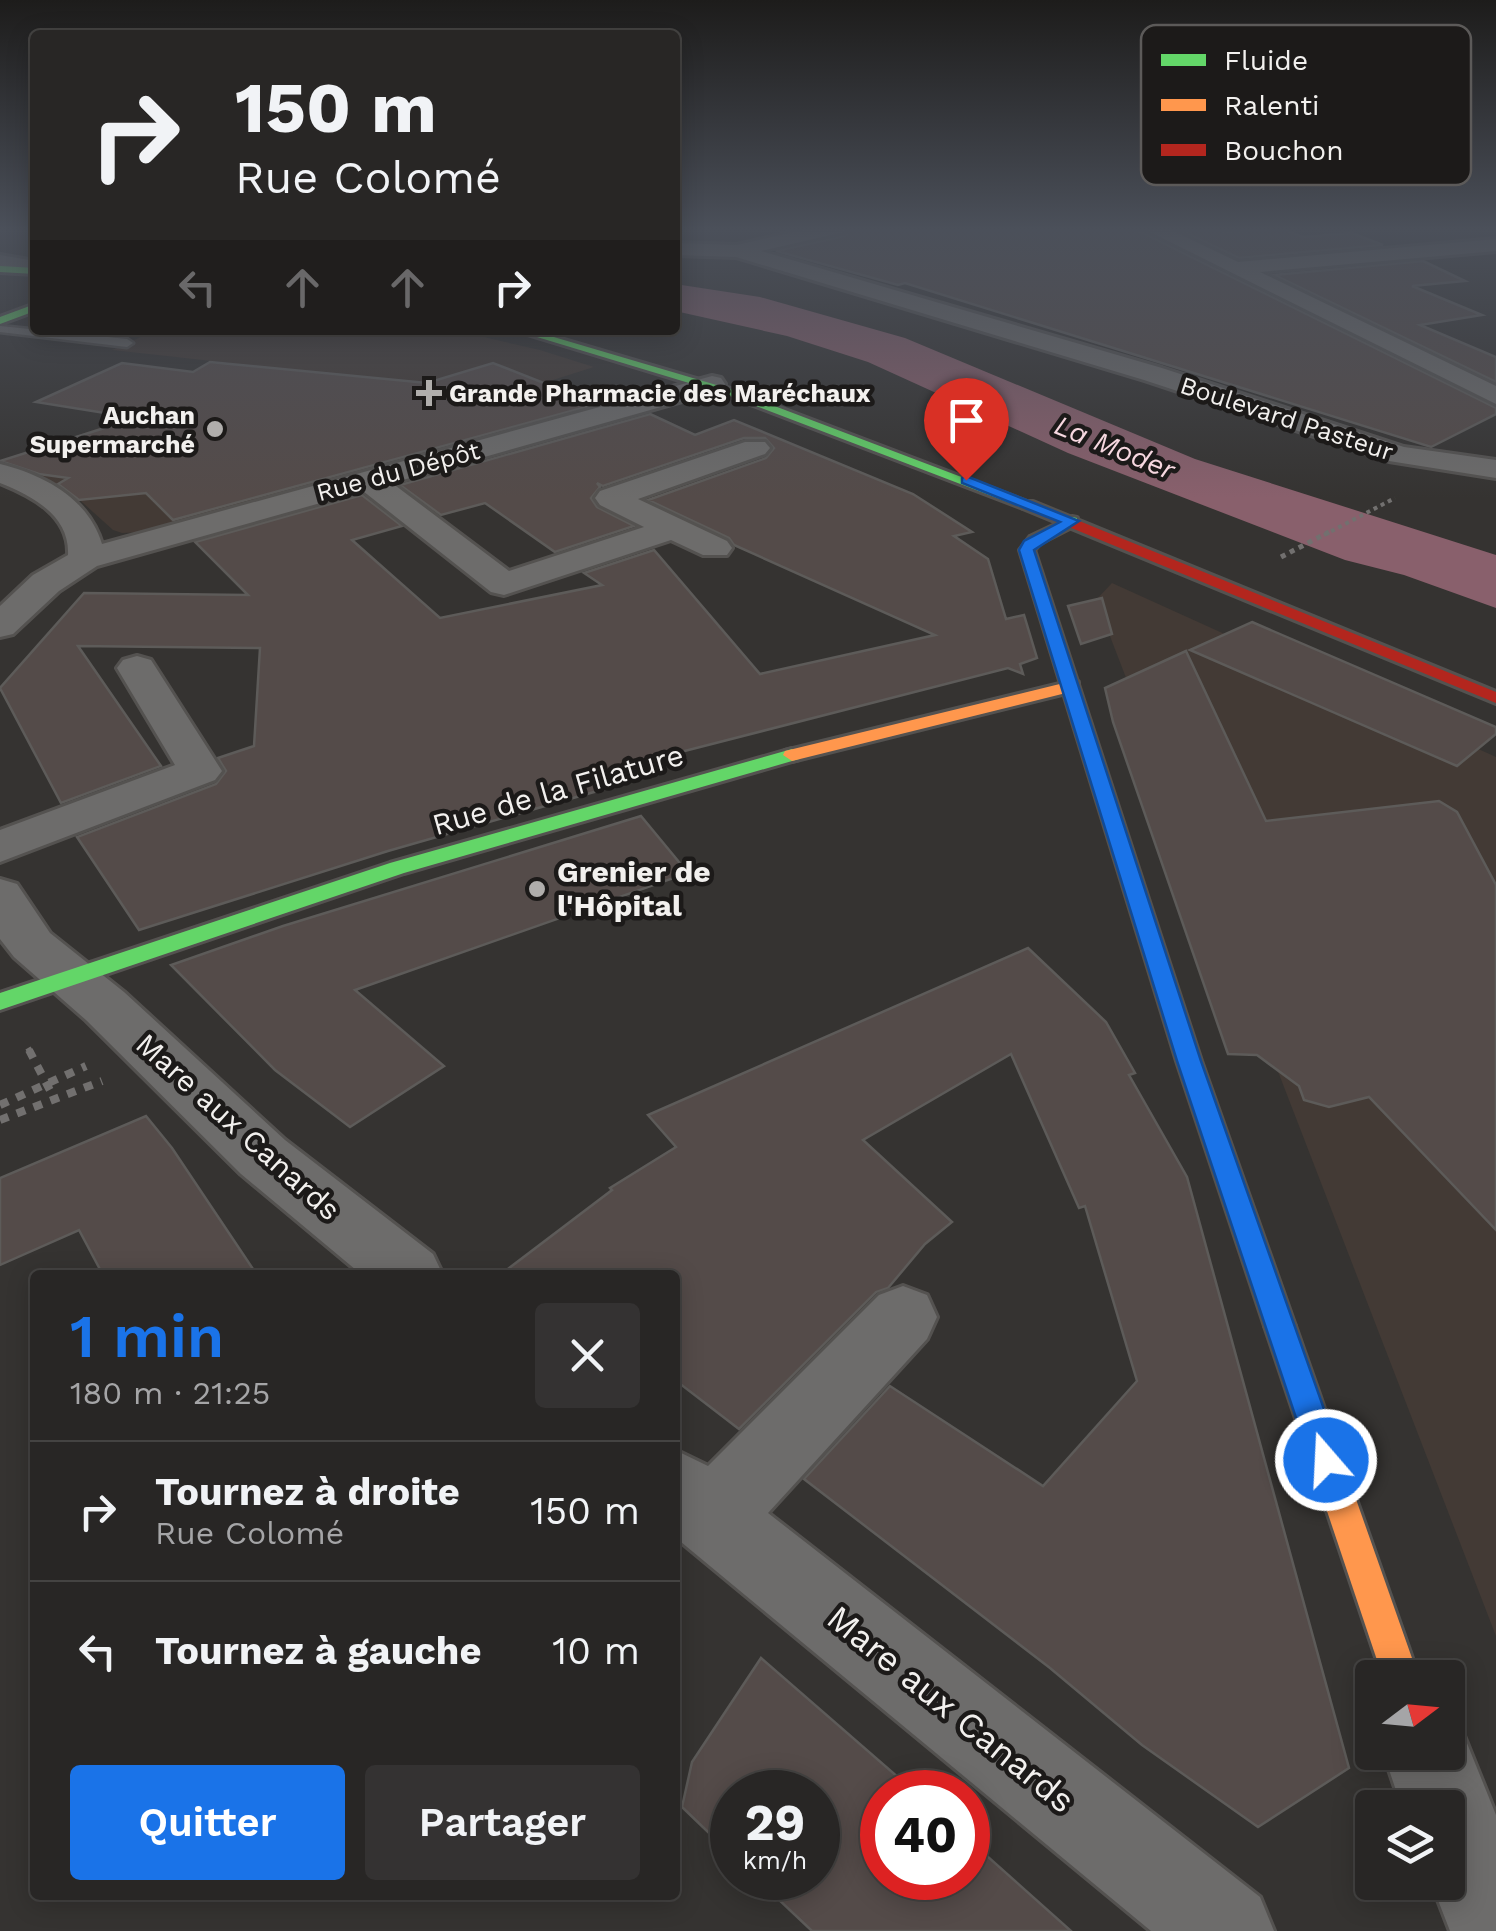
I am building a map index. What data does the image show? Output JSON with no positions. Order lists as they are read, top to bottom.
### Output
{
  "streets": {
    "street": [
      "Boulevard Pasteur",
      "Rue du Dépôt",
      "Rue de la Filature",
      "Mare aux Canards"
    ]
  },
  "crossings": [
    ["Rue de la Filature", "Mare aux Canards"]
  ],
  "water": ["La Moder"],
  "places": {
    "health": ["Grande Pharmacie des Maréchaux"],
    "other": ["Auchan Supermarché", "Grenier de l'Hôpital"]
  },
  "legend": ["Fluide", "Ralenti", "Bouchon"],
  "north": "right",
  "page": {
    "turn": ["150 m", "Rue Colomé"],
    "heading": ["1 min", "180 m · 21:25"],
    "list": [
      {
        "name": "Tournez à droite",
        "note": "Rue Colomé",
        "value": "150 m"
      },
      {
        "name": "Tournez à gauche",
        "value": "10 m"
      }
    ],
    "buttons": ["Quitter", "Partager"],
    "speed": "29 km/h",
    "limit": "40"
  }
}
